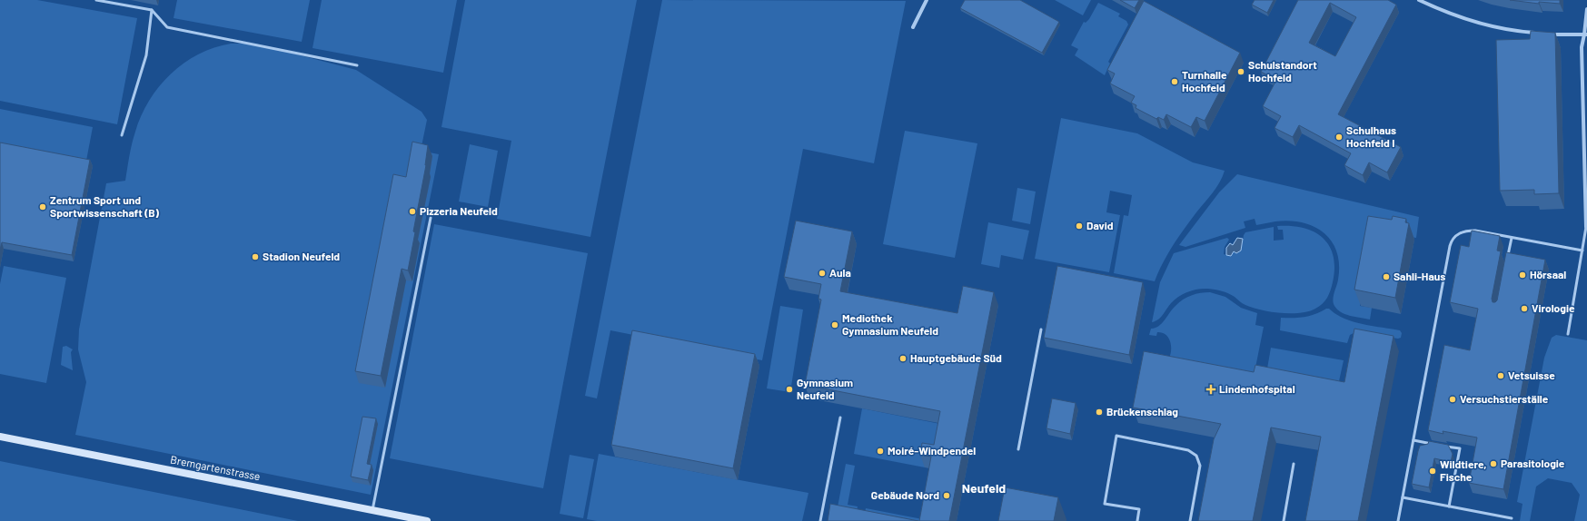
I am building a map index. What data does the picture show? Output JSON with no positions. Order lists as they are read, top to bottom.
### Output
{
  "streets": {
    "main road": ["Bremgartenstrasse"]
  },
  "districts": ["Neufeld"],
  "places": {
    "other": [
      "Schulstandort Hochfeld",
      "Turnhalle Hochfeld",
      "Schulhaus Hochfeld I",
      "Zentrum Sport und Sportwissenschaft (B)",
      "Pizzeria Neufeld",
      "David",
      "Stadion Neufeld",
      "Aula",
      "Hörsaal",
      "Sahli-Haus",
      "Virologie",
      "Mediothek Gymnasium Neufeld",
      "Hauptgebäude Süd",
      "Vetsuisse",
      "Gymnasium Neufeld",
      "Versuchstierställe",
      "Brückenschlag",
      "Moiré-Windpendel",
      "Parasitologie",
      "Wildtiere, Fische",
      "Gebäude Nord"
    ],
    "health": ["Lindenhofspital"]
  }
}
